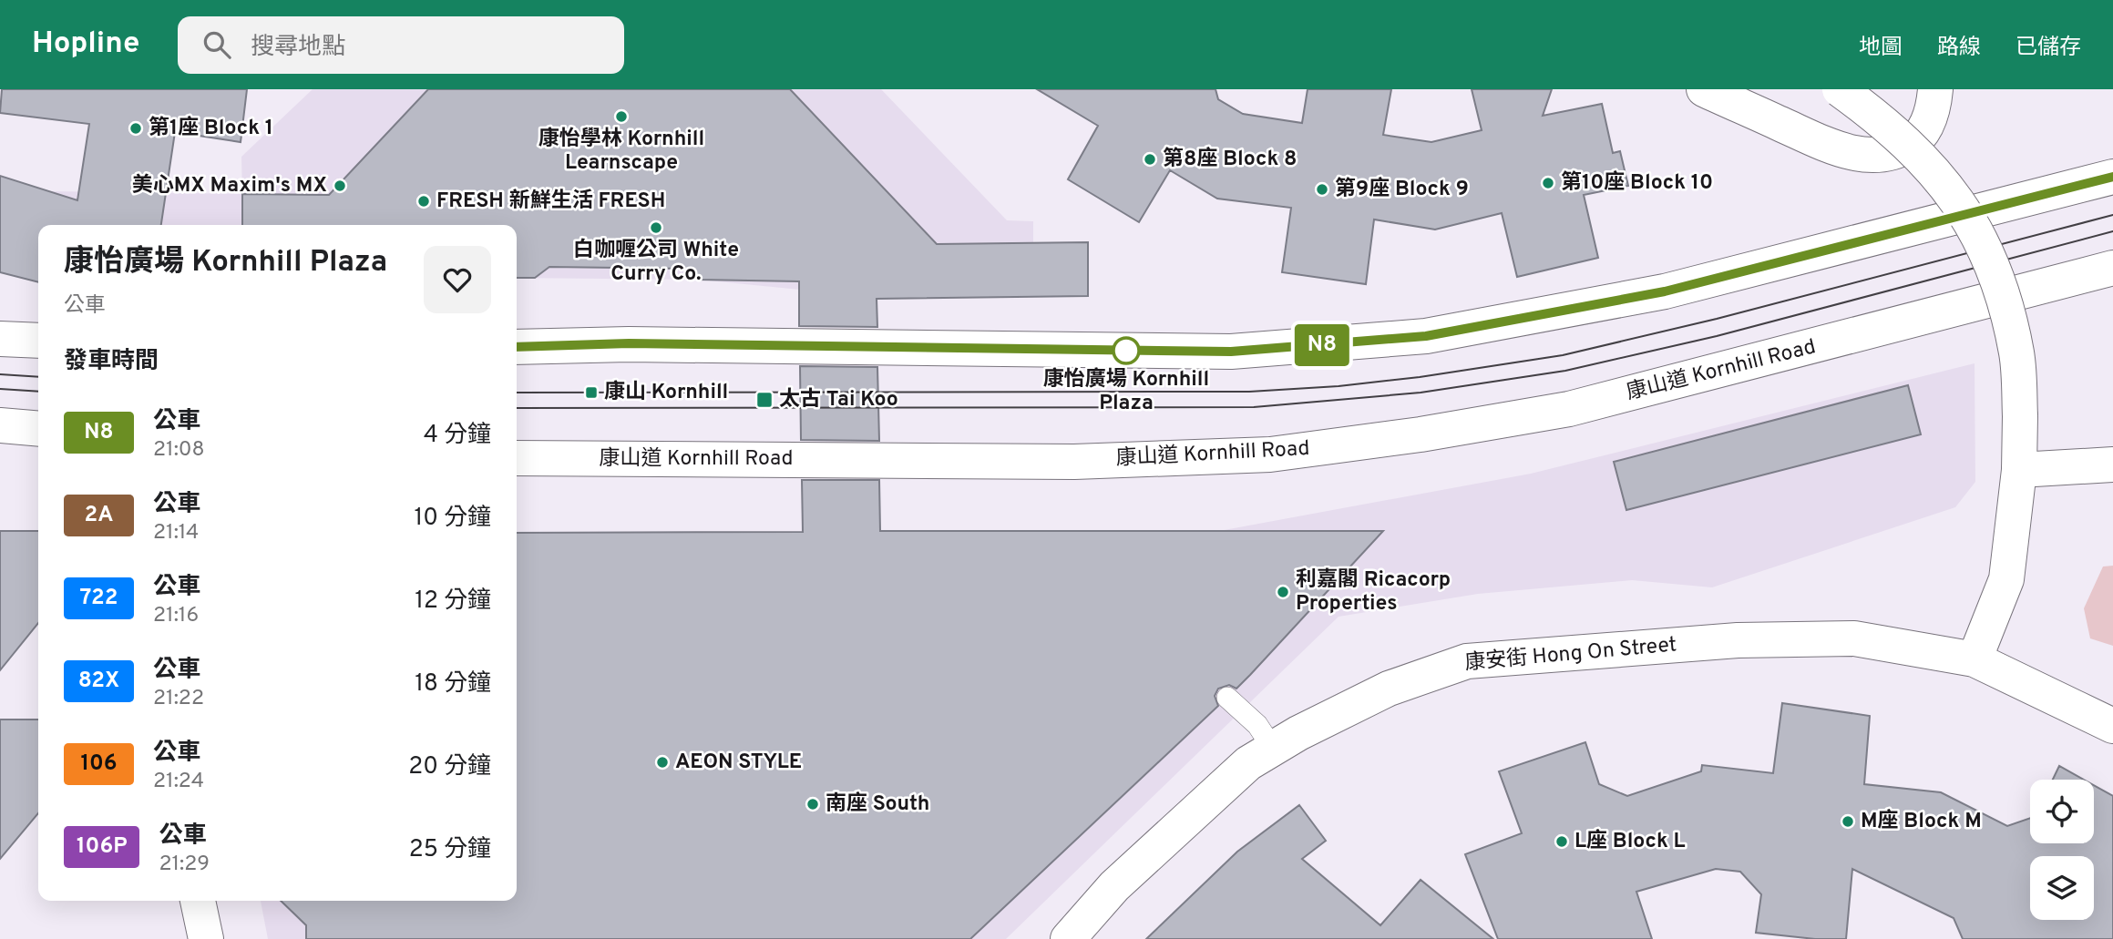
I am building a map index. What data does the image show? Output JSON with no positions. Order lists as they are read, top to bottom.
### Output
{
  "streets": {
    "main road": ["康山道 Kornhill Road", "康安街 Hong On Street"]
  },
  "places": {
    "other": [
      "康怡學林 Kornhill Learnscape",
      "第1座 Block 1",
      "第8座 Block 8",
      "第10座 Block 10",
      "美心MX Maxim's MX",
      "第9座 Block 9",
      "FRESH 新鮮生活 FRESH",
      "白咖喱公司 White Curry Co.",
      "康怡廣場 Kornhill Plaza",
      "利嘉閣 Ricacorp Properties",
      "AEON STYLE",
      "南座 South",
      "M座 Block M",
      "L座 Block L"
    ],
    "transit": ["康山 Kornhill", "太古 Tai Koo"]
  },
  "lines": ["bus line N8"],
  "page": {
    "header": "Hopline",
    "search": "搜尋地點",
    "nav": ["地圖", "路線", "已儲存"],
    "on_map": "N8",
    "heading": [
      ["康怡廣場 Kornhill Plaza", "公車"],
      "發車時間"
    ],
    "list": [
      {
        "mark": "N8",
        "name": "公車",
        "note": "21:08",
        "value": "4 分鐘"
      },
      {
        "mark": "2A",
        "name": "公車",
        "note": "21:14",
        "value": "10 分鐘"
      },
      {
        "mark": "722",
        "name": "公車",
        "note": "21:16",
        "value": "12 分鐘"
      },
      {
        "mark": "82X",
        "name": "公車",
        "note": "21:22",
        "value": "18 分鐘"
      },
      {
        "mark": "106",
        "name": "公車",
        "note": "21:24",
        "value": "20 分鐘"
      },
      {
        "mark": "106P",
        "name": "公車",
        "note": "21:29",
        "value": "25 分鐘"
      }
    ]
  }
}
